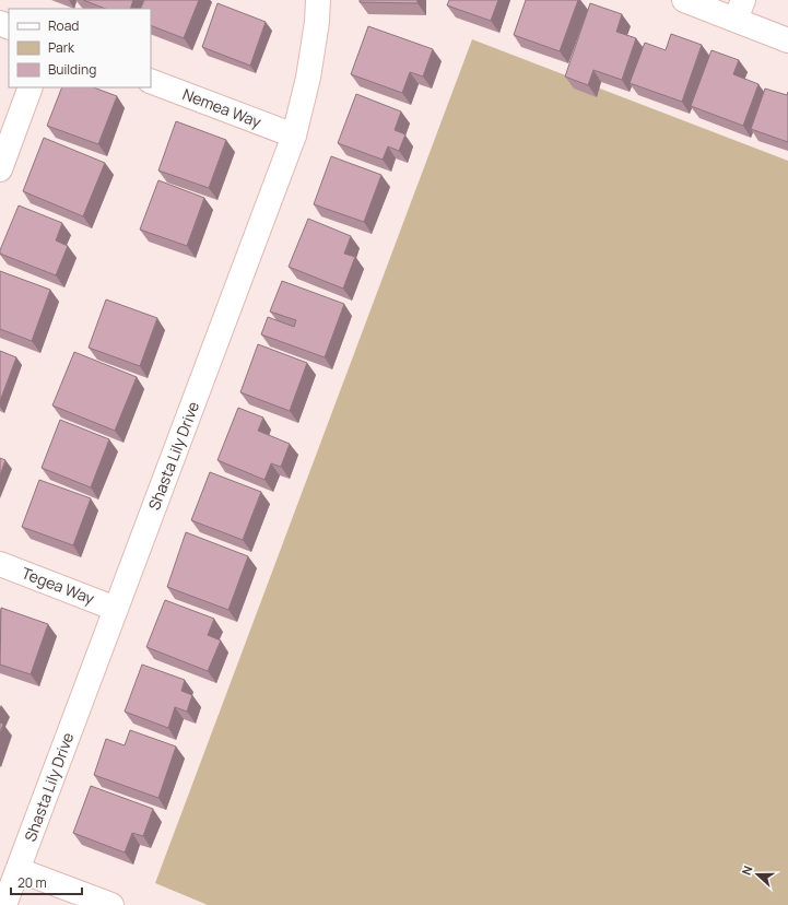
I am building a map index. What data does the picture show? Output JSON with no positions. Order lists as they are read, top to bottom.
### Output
{
  "streets": {
    "street": ["Nemea Way", "Shasta Lily Drive", "Tegea Way"]
  },
  "crossings": [
    ["Nemea Way", "Shasta Lily Drive"],
    ["Shasta Lily Drive", "Tegea Way"]
  ],
  "legend": ["Road", "Park", "Building"],
  "scale_bar": "20 m",
  "north": "left"
}
